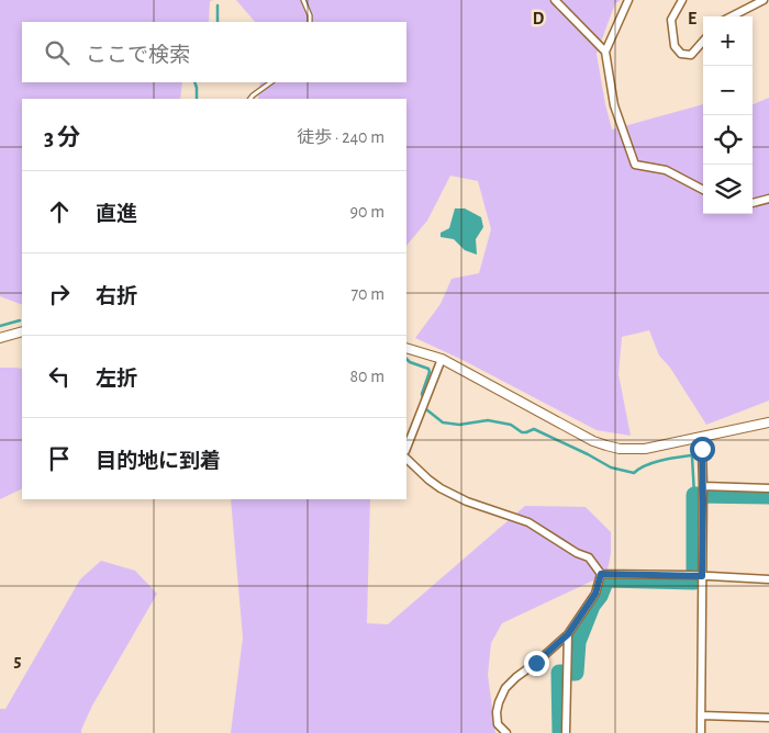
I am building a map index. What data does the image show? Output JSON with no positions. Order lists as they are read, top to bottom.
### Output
{
  "page": {
    "map_buttons": ["+", "−"],
    "search": "ここで検索",
    "heading": ["3 分", "徒歩 · 240 m"],
    "list": [
      ["直進", "90 m"],
      ["右折", "70 m"],
      ["左折", "80 m"],
      "目的地に到着"
    ]
  },
  "grid": {
    "columns": ["D", "E"],
    "rows": ["5"]
  }
}
